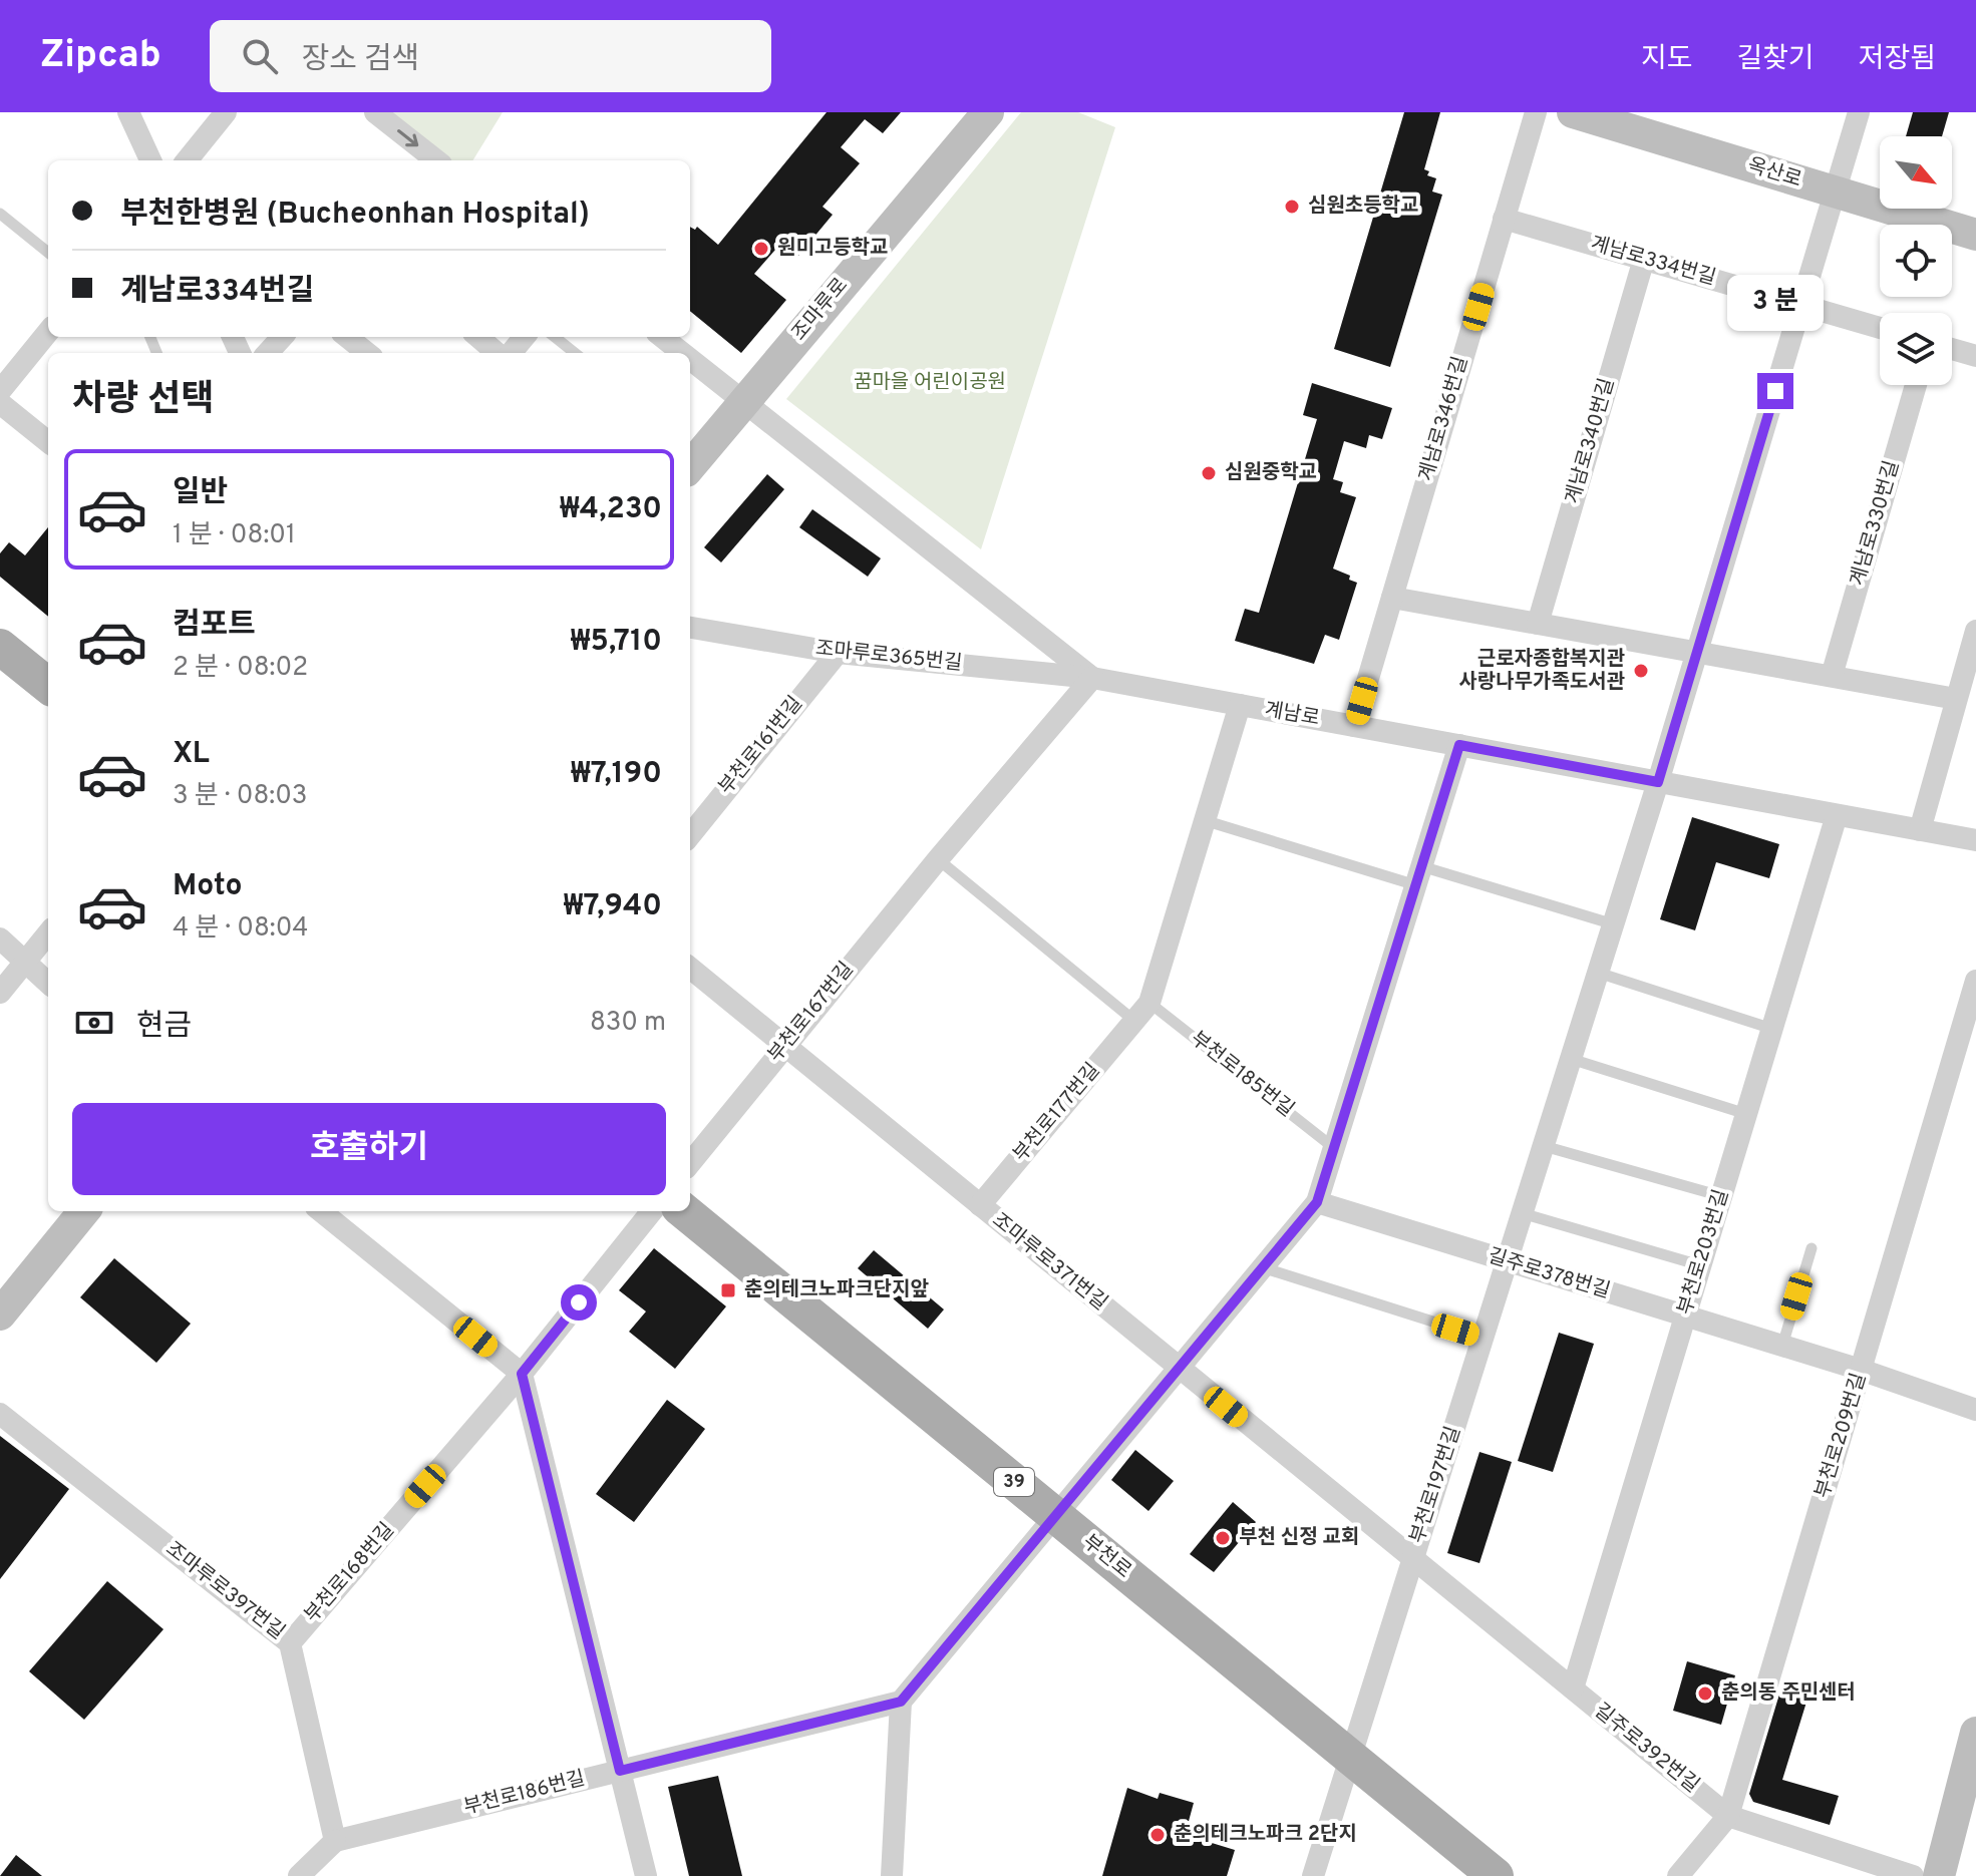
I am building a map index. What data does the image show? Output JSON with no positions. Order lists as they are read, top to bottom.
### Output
{
  "streets": {
    "main road": ["39", "부천로"],
    "street": [
      "옥산로",
      "계남로334번길",
      "조마루로",
      "계남로346번길",
      "계남로340번길",
      "계남로330번길",
      "조마루로365번길",
      "계남로",
      "부천로161번길",
      "부천로167번길",
      "부천로177번길",
      "부천로203번길",
      "조마루로371번길",
      "길주로378번길",
      "부천로209번길",
      "부천로197번길",
      "부천로168번길",
      "조마루로397번길",
      "길주로392번길",
      "부천로186번길"
    ],
    "lane": ["부천로185번길"]
  },
  "crossings": [
    ["계남로334번길", "계남로346번길"],
    ["계남로334번길", "계남로340번길"],
    ["조마루로", "계남로"],
    ["계남로346번길", "계남로"],
    ["조마루로365번길", "계남로"],
    ["조마루로365번길", "부천로161번길"],
    ["조마루로365번길", "부천로167번길"],
    ["계남로", "부천로167번길"],
    ["계남로", "부천로177번길"],
    ["계남로", "부천로203번길"],
    ["계남로", "부천로197번길"],
    ["부천로167번길", "조마루로371번길"],
    ["부천로185번길", "부천로177번길"],
    ["부천로177번길", "조마루로371번길"],
    ["부천로203번길", "길주로378번길"],
    ["부천로203번길", "길주로392번길"],
    ["조마루로371번길", "부천로197번길"],
    ["조마루로371번길", "길주로392번길"],
    ["길주로378번길", "부천로209번길"],
    ["길주로378번길", "부천로197번길"],
    ["부천로209번길", "길주로392번길"],
    ["부천로197번길", "부천로"],
    ["부천로197번길", "길주로392번길"],
    ["부천로168번길", "조마루로397번길"],
    ["조마루로397번길", "부천로186번길"]
  ],
  "parks": ["꿈마을 어린이공원"],
  "places": {
    "other": [
      "심원초등학교",
      "원미고등학교",
      "심원중학교",
      "근로자종합복지관 사랑나무가족도서관",
      "부천 신정 교회",
      "춘의동 주민센터",
      "춘의테크노파크 2단지"
    ],
    "transit": ["춘의테크노파크단지앞"]
  },
  "north": "bottom right",
  "page": {
    "header": "Zipcab",
    "search": "장소 검색",
    "nav": ["지도", "길찾기", "저장됨"],
    "banner": ["부천한병원 (Bucheonhan Hospital)", "계남로334번길"],
    "bubble": "3 분",
    "heading": "차량 선택",
    "list": [
      {
        "name": "일반",
        "note": "1 분 · 08:01",
        "value": "₩4,230"
      },
      {
        "name": "컴포트",
        "note": "2 분 · 08:02",
        "value": "₩5,710"
      },
      {
        "name": "XL",
        "note": "3 분 · 08:03",
        "value": "₩7,190"
      },
      {
        "name": "Moto",
        "note": "4 분 · 08:04",
        "value": "₩7,940"
      }
    ],
    "pay": ["현금", "830 m"],
    "buttons": "호출하기"
  }
}
